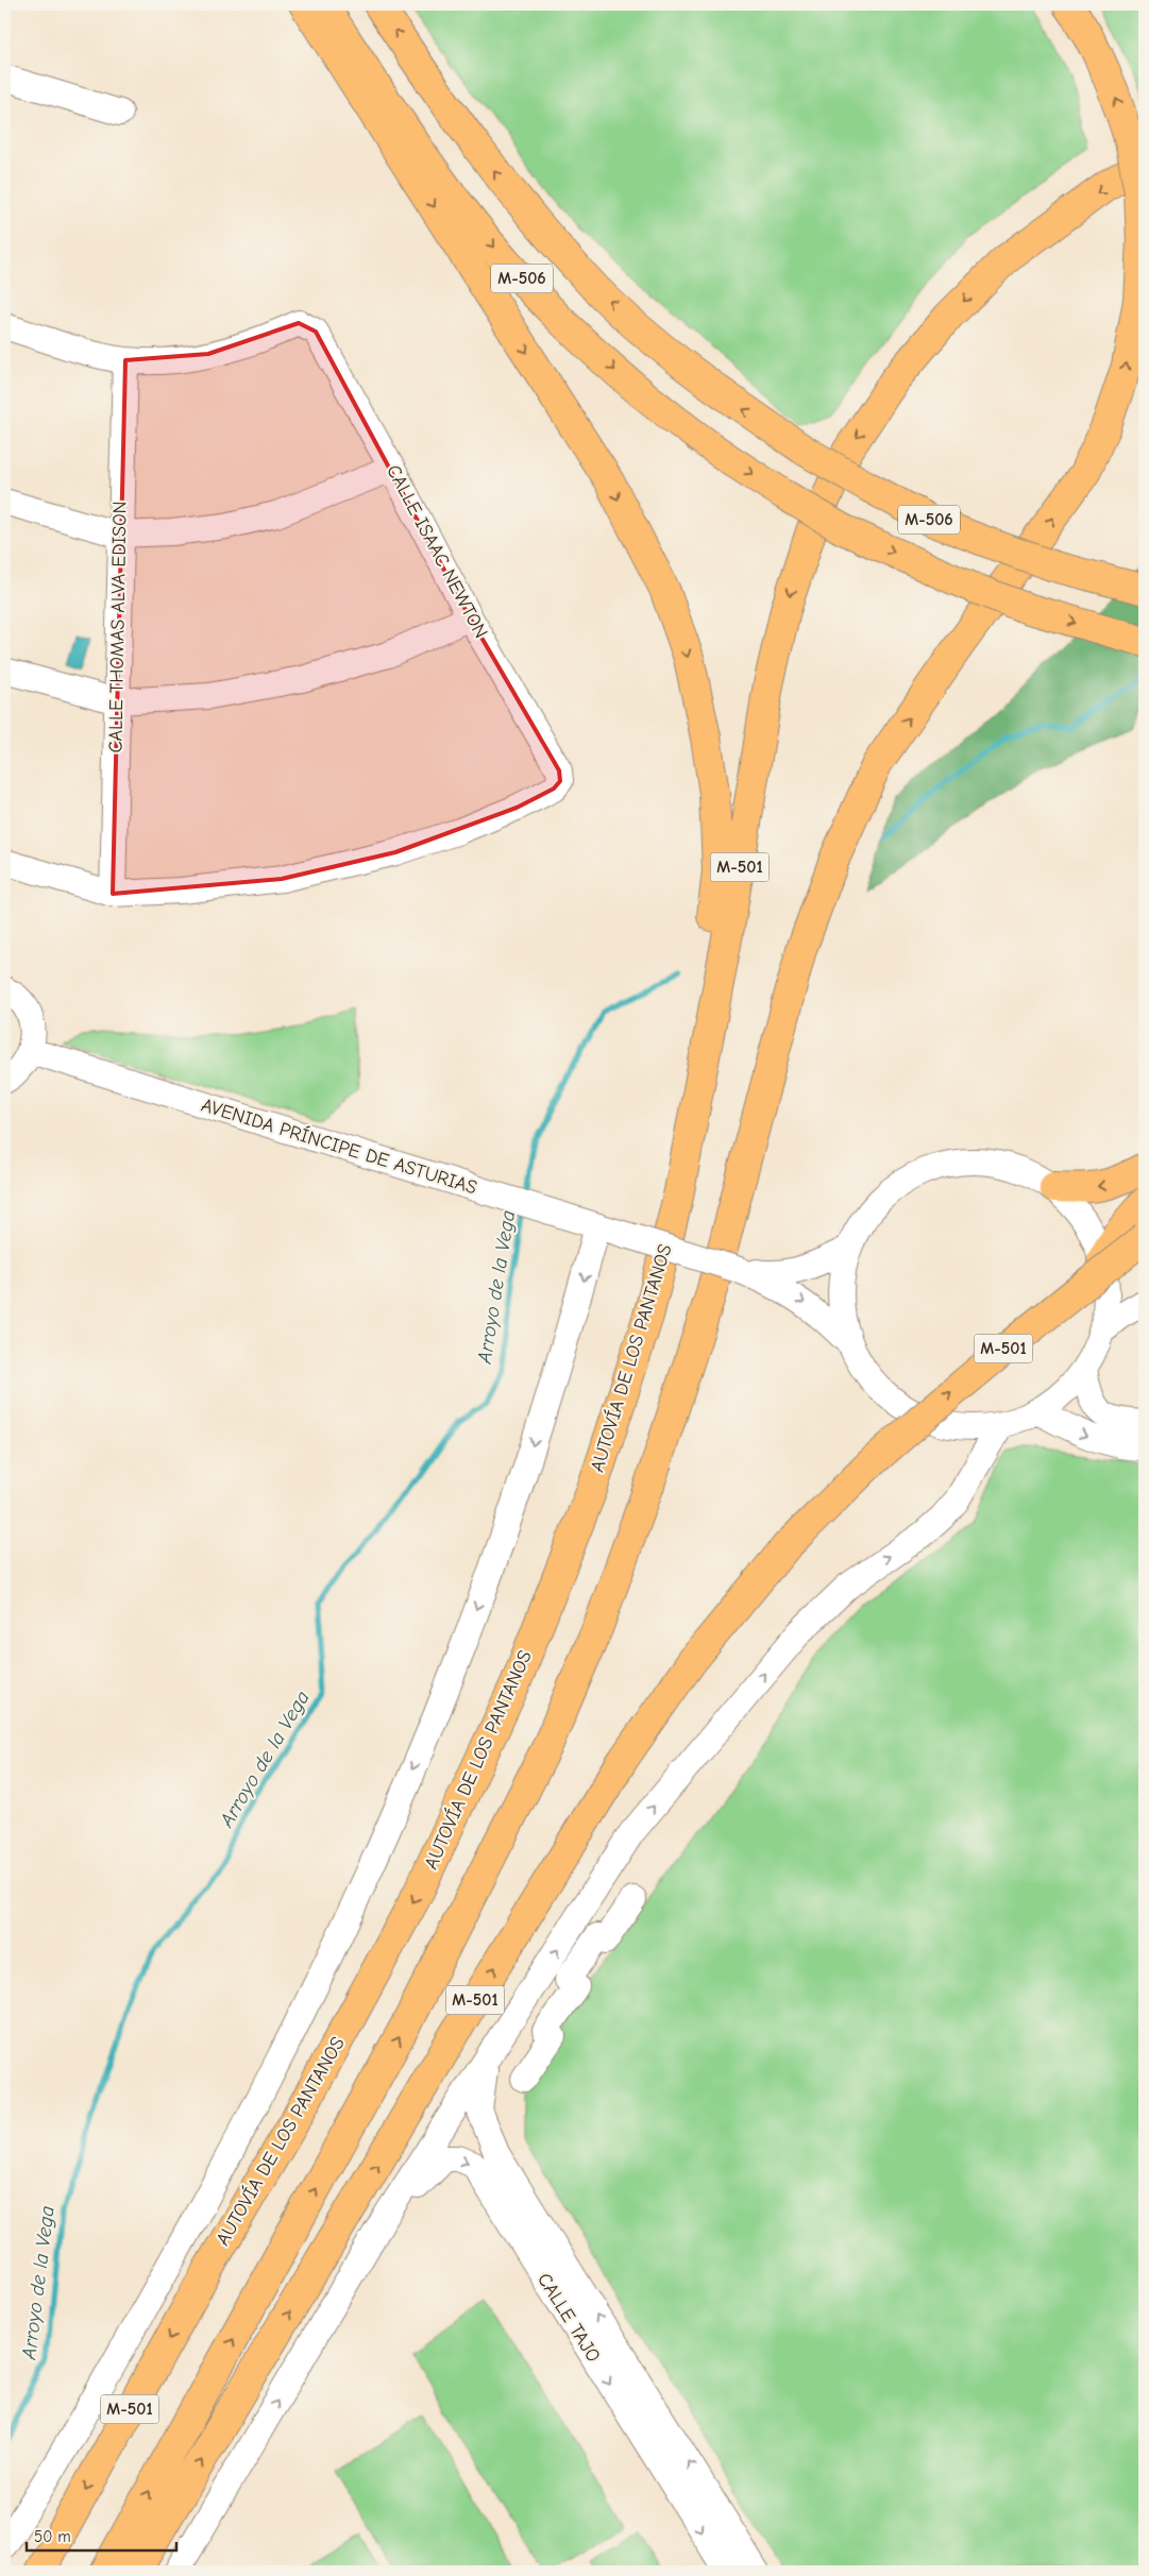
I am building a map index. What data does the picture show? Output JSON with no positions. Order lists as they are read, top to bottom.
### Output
{
  "streets": {
    "main road": ["M-506", "M-501", "AUTOVÍA DE LOS PANTANOS"],
    "street": [
      "CALLE ISAAC NEWTON",
      "CALLE THOMAS ALVA EDISON",
      "AVENIDA PRÍNCIPE DE ASTURIAS",
      "CALLE TAJO"
    ]
  },
  "crossings": [
    ["CALLE ISAAC NEWTON", "CALLE THOMAS ALVA EDISON"]
  ],
  "water": ["Arroyo de la Vega"],
  "scale_bar": "50 m"
}
